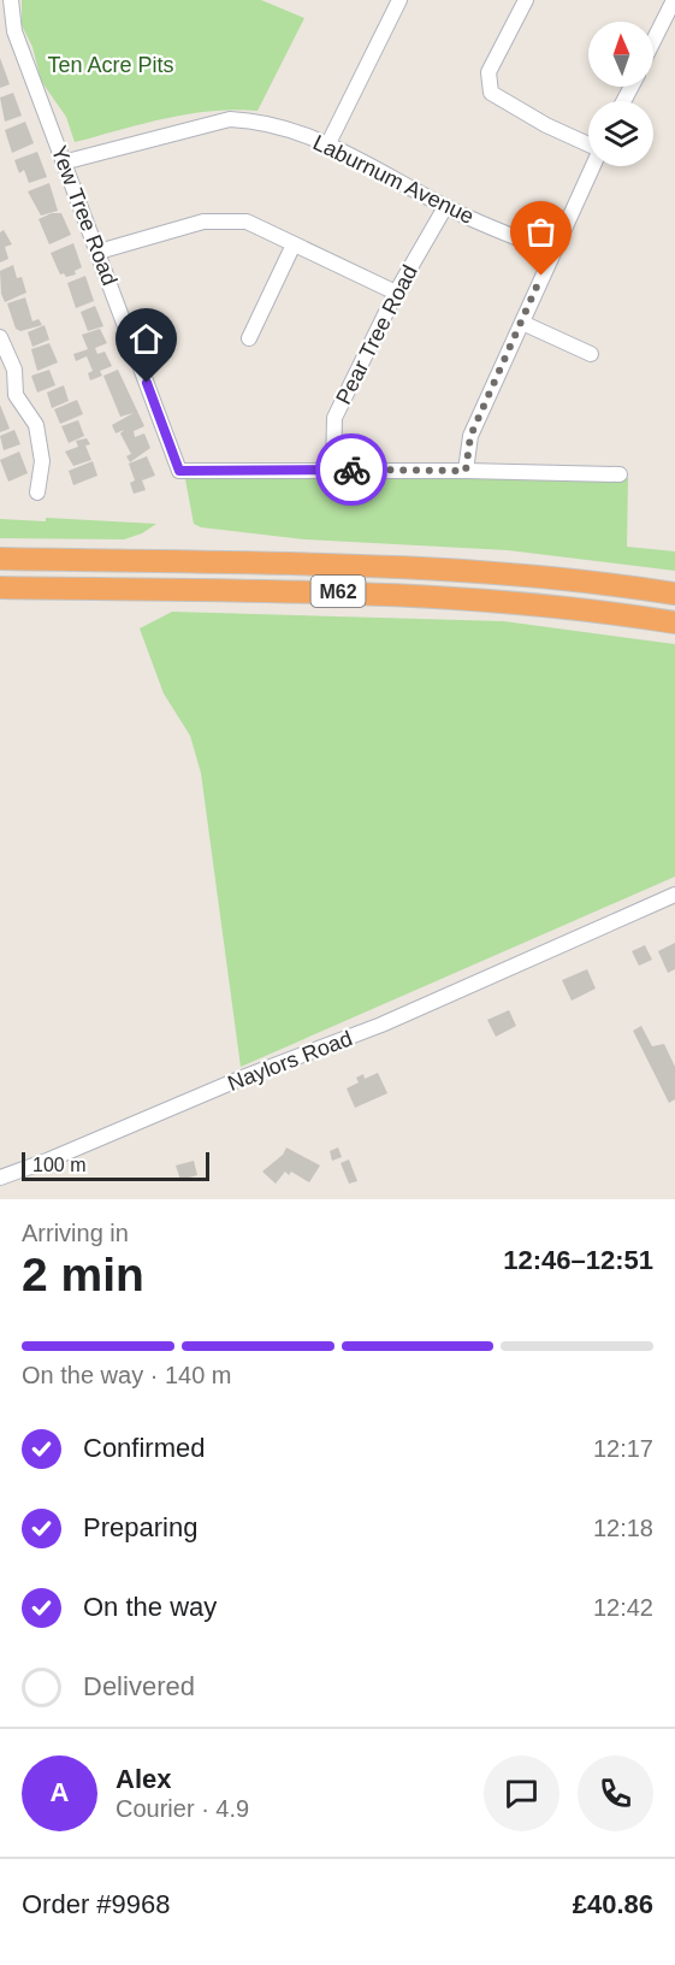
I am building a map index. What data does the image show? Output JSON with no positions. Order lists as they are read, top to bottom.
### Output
{
  "streets": {
    "highway": ["M62"],
    "street": [
      "Laburnum Avenue",
      "Yew Tree Road",
      "Pear Tree Road",
      "Naylors Road"
    ]
  },
  "crossings": [
    ["Laburnum Avenue", "Yew Tree Road"],
    ["Laburnum Avenue", "Pear Tree Road"],
    ["Yew Tree Road", "Pear Tree Road"]
  ],
  "parks": ["Ten Acre Pits"],
  "scale_bar": "100 m",
  "north": "top",
  "page": {
    "scale": "100 m",
    "heading": ["2 min", "Arriving in", "12:46–12:51"],
    "panel": [
      "Alex",
      "Courier · 4.9",
      "Order #9968",
      "£40.86"
    ],
    "bar": "On the way · 140 m",
    "list": [
      ["Confirmed", "12:17"],
      ["Preparing", "12:18"],
      ["On the way", "12:42"],
      "Delivered"
    ],
    "round": "A"
  }
}
